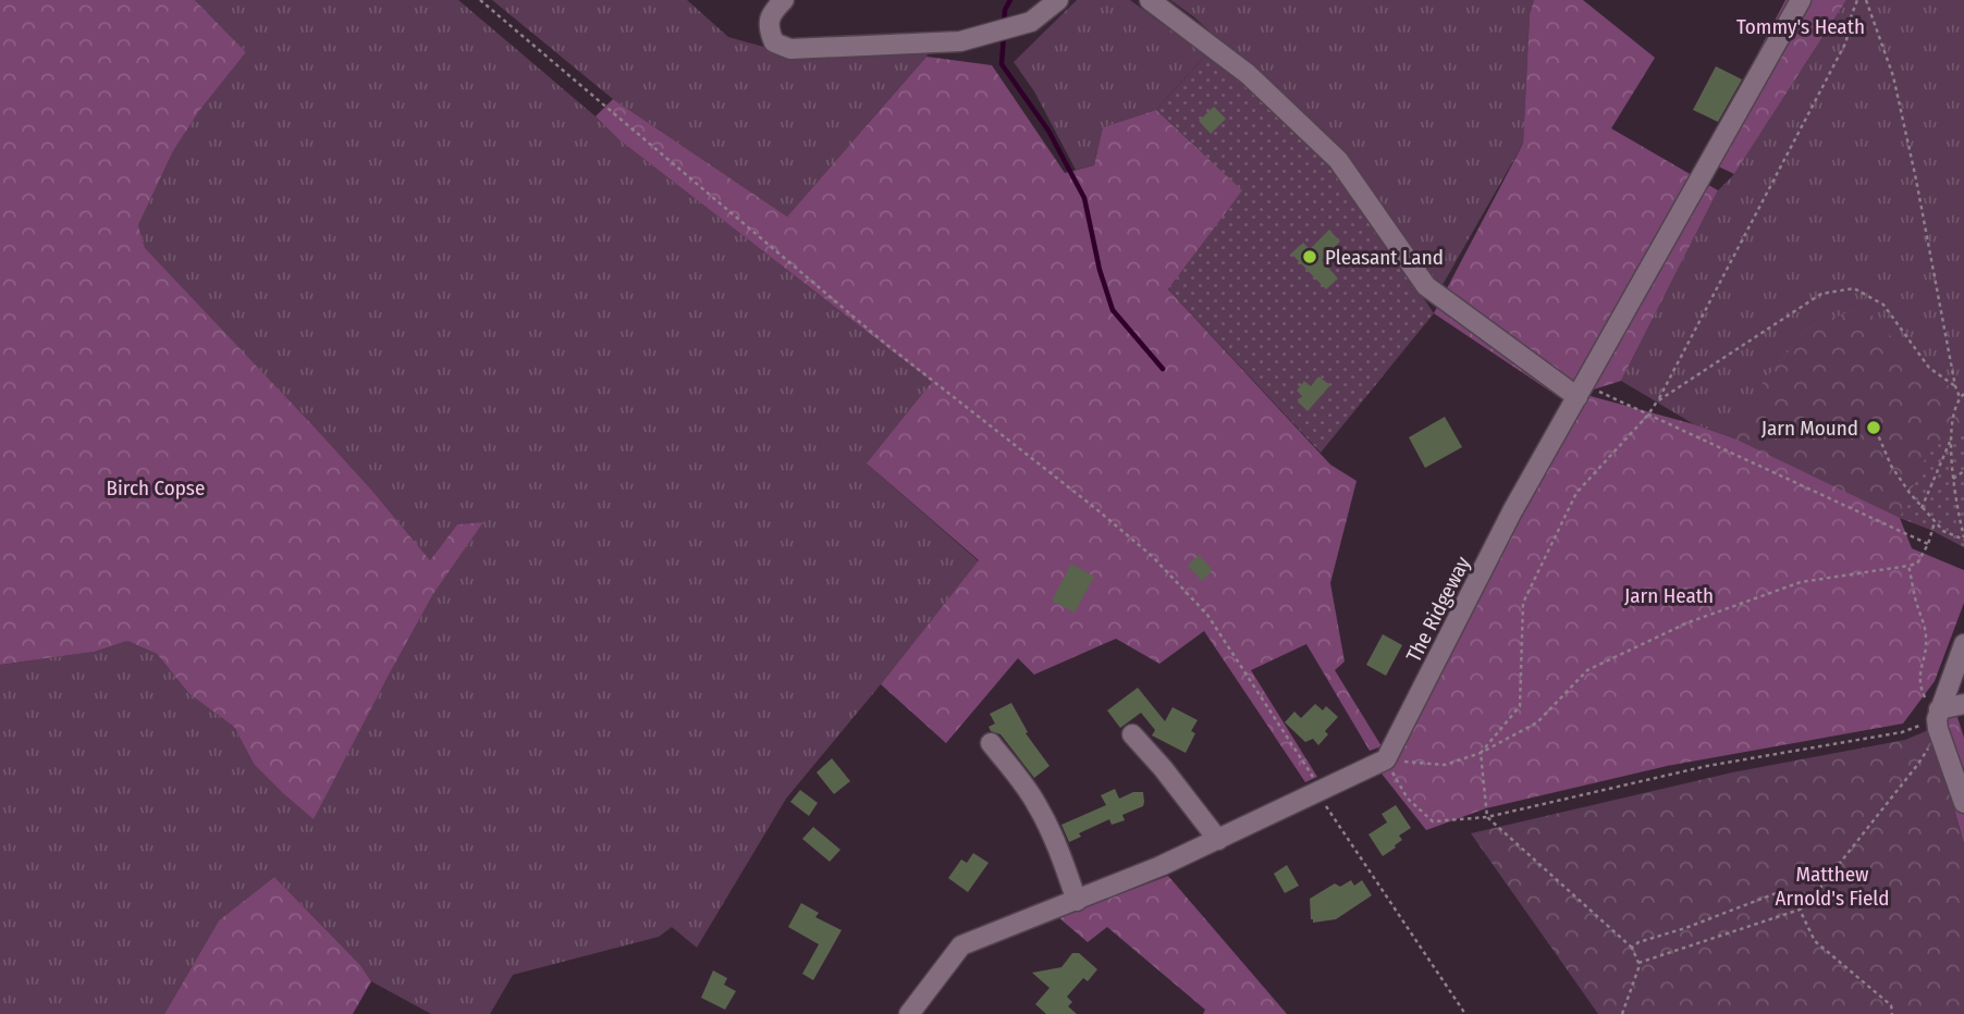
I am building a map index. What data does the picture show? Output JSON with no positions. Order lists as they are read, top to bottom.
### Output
{
  "streets": {
    "street": ["The Ridgeway"]
  },
  "parks": [
    "Tommy's Heath",
    "Birch Copse",
    "Jarn Heath",
    "Matthew Arnold's Field"
  ],
  "places": ["Pleasant Land", "Jarn Mound"]
}
